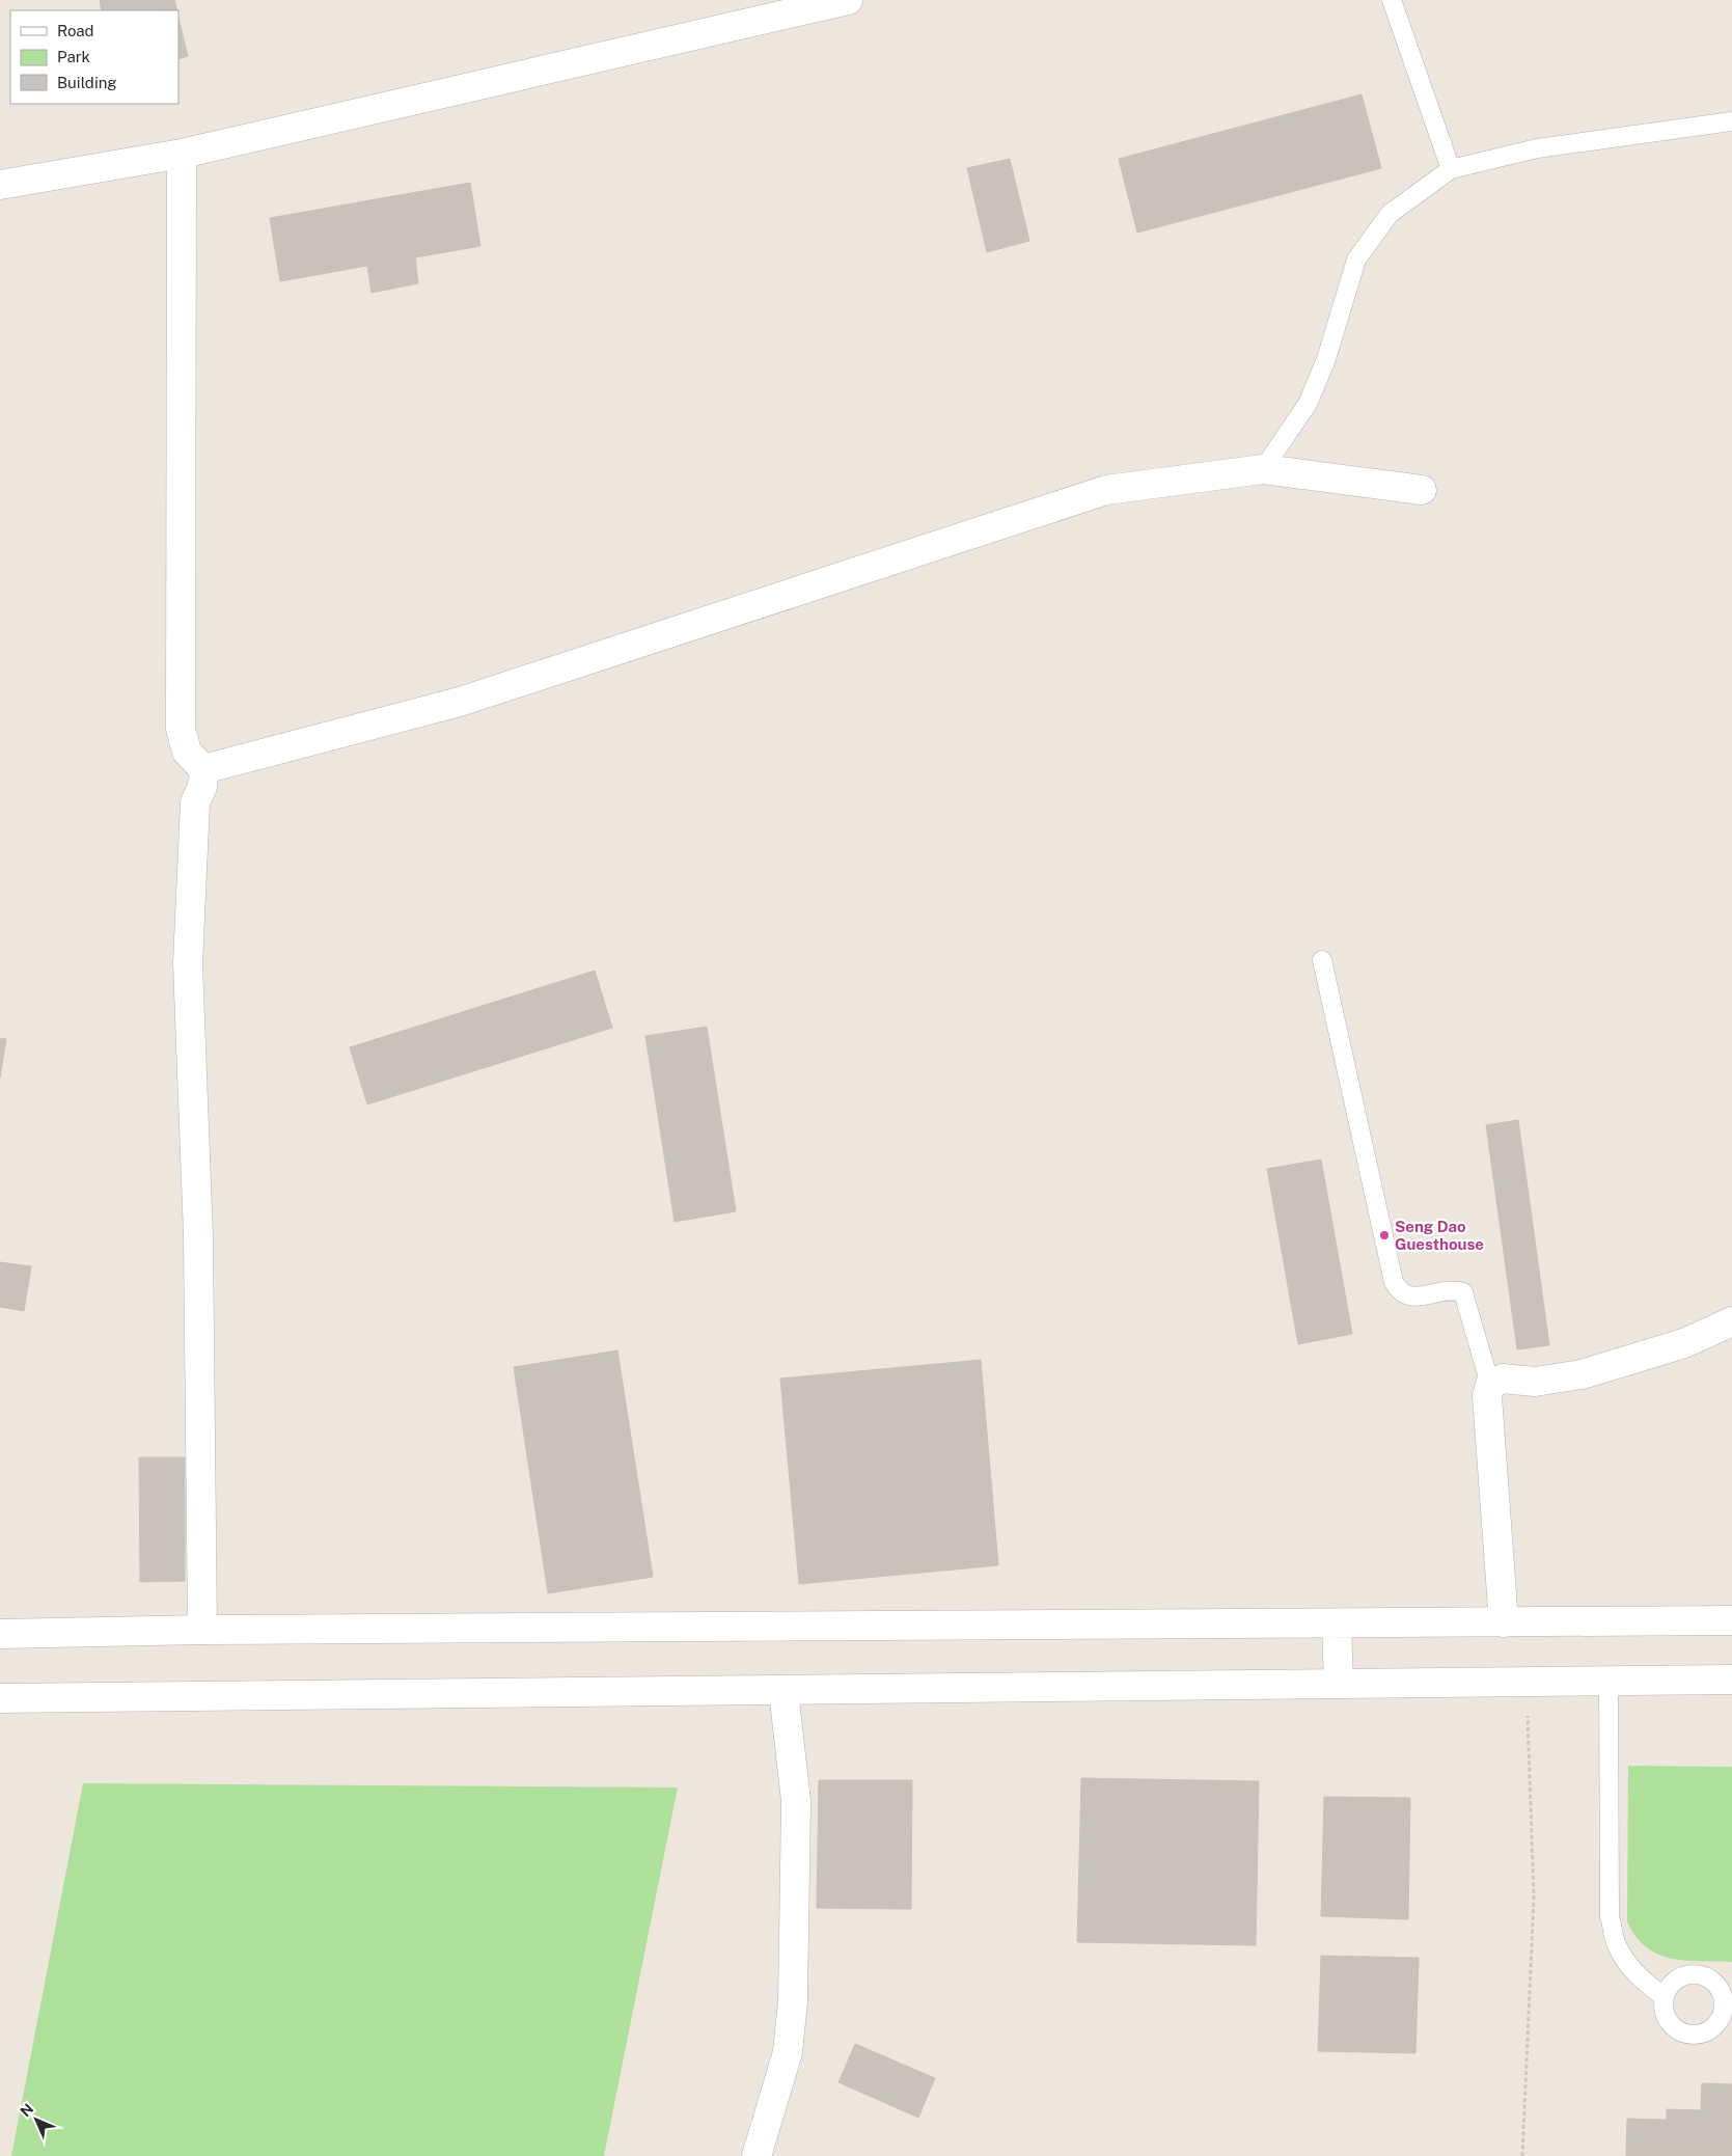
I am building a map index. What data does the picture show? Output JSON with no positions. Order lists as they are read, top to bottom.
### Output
{
  "places": ["Seng Dao Guesthouse"],
  "legend": ["Road", "Park", "Building"],
  "north": "top left"
}
